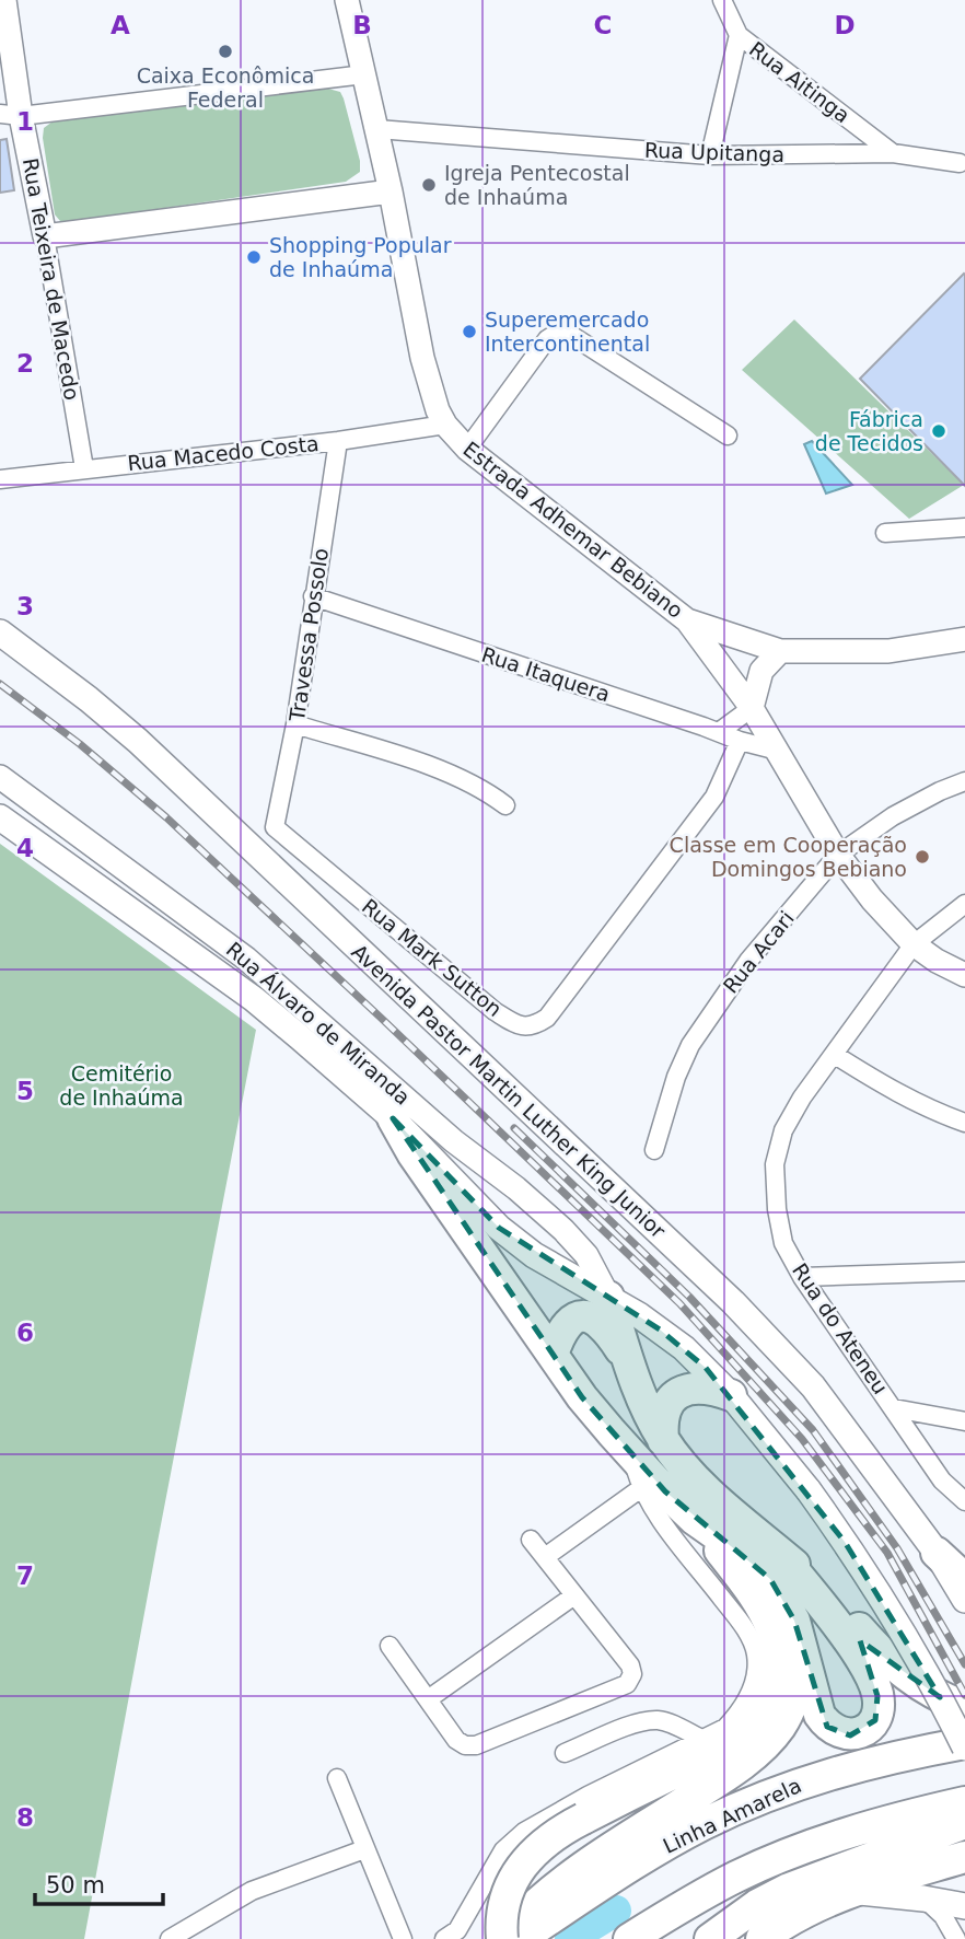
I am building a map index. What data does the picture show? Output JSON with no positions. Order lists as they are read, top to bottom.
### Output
{
  "streets": {
    "highway": ["Linha Amarela"],
    "main road": [
      "Rua Teixeira de Macedo",
      "Estrada Adhemar Bebiano",
      "Rua Álvaro de Miranda",
      "Avenida Pastor Martin Luther King Junior"
    ],
    "street": [
      "Rua Aitinga",
      "Rua Upitanga",
      "Rua Macedo Costa",
      "Travessa Possolo",
      "Rua Itaquera",
      "Rua Acari",
      "Rua Mark Sutton",
      "Rua do Ateneu"
    ]
  },
  "crossings": [
    ["Rua Aitinga", "Rua Upitanga"],
    ["Rua Upitanga", "Estrada Adhemar Bebiano"],
    ["Rua Teixeira de Macedo", "Rua Macedo Costa"],
    ["Rua Macedo Costa", "Estrada Adhemar Bebiano"],
    ["Rua Macedo Costa", "Travessa Possolo"],
    ["Estrada Adhemar Bebiano", "Rua Itaquera"],
    ["Estrada Adhemar Bebiano", "Rua Acari"],
    ["Estrada Adhemar Bebiano", "Rua do Ateneu"],
    ["Travessa Possolo", "Rua Itaquera"],
    ["Travessa Possolo", "Rua Mark Sutton"],
    ["Rua Itaquera", "Rua Mark Sutton"]
  ],
  "parks": ["Cemitério de Inhaúma"],
  "places": [
    "Caixa Econômica Federal",
    "Igreja Pentecostal de Inhaúma",
    "Shopping Popular de Inhaúma",
    "Superemercado Intercontinental",
    "Fábrica de Tecidos",
    "Classe em Cooperação Domingos Bebiano"
  ],
  "scale_bar": "50 m",
  "grid": {
    "columns": [
      "A",
      "B",
      "C",
      "D"
    ],
    "rows": [
      "1",
      "2",
      "3",
      "4",
      "5",
      "6",
      "7",
      "8"
    ]
  }
}
